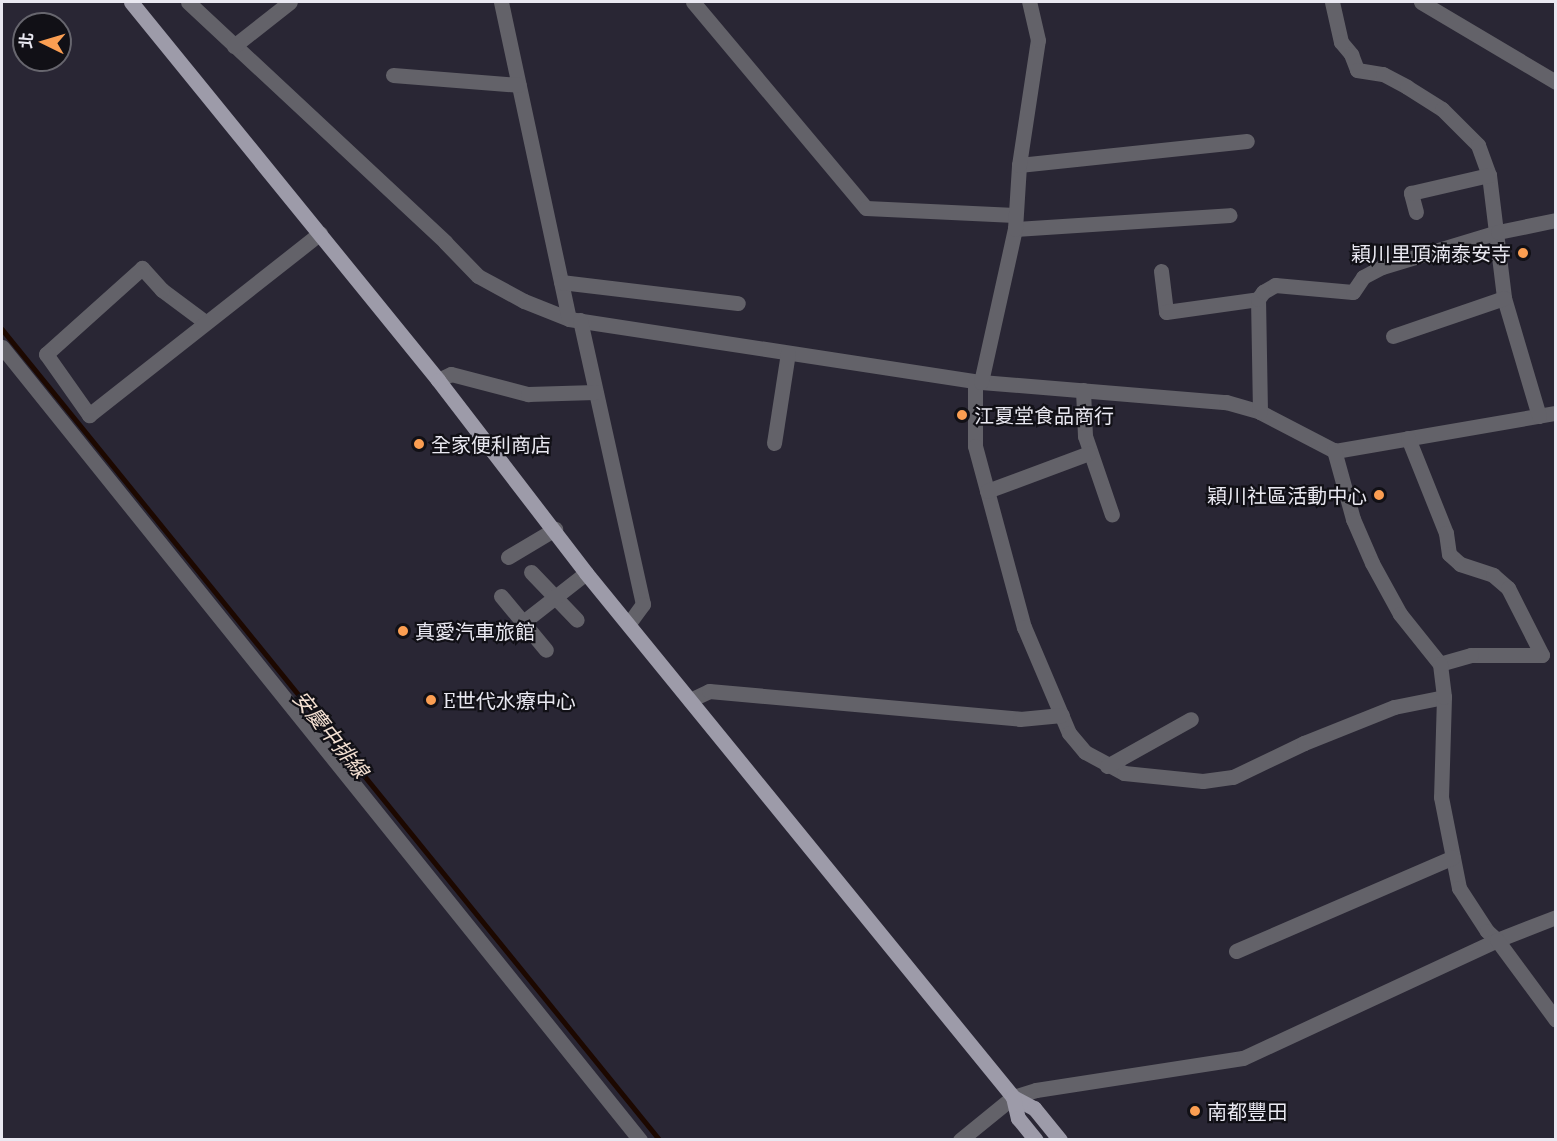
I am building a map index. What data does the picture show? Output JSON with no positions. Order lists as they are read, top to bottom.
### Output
{
  "water": ["安慶中排線"],
  "places": [
    "穎川里頂湳泰安寺",
    "江夏堂食品商行",
    "全家便利商店",
    "穎川社區活動中心",
    "真愛汽車旅館",
    "E世代水療中心",
    "南都豐田"
  ],
  "north": "left"
}
